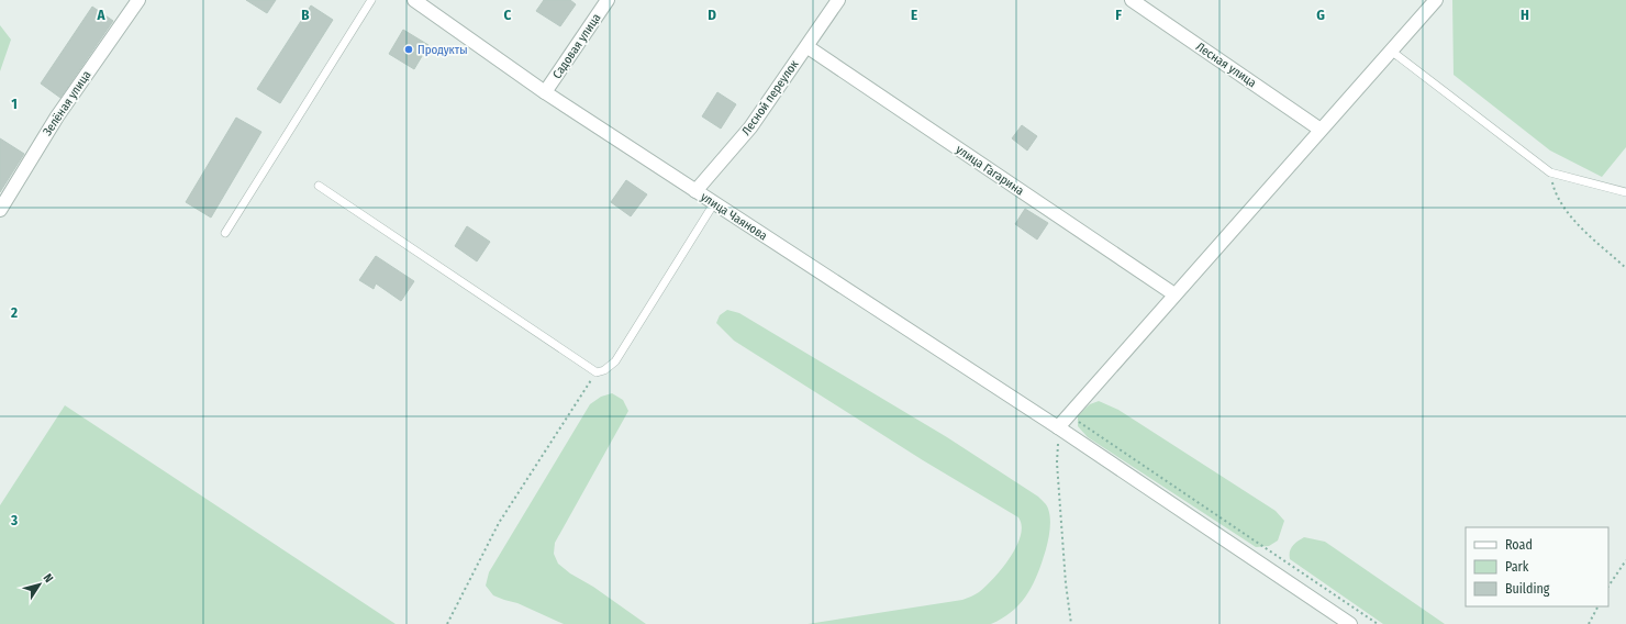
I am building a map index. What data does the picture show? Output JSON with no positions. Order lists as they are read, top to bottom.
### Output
{
  "streets": {
    "street": [
      "Садовая улица",
      "Лесная улица",
      "Лесной переулок",
      "Зелёная улица",
      "улица Гагарина",
      "улица Чаянова"
    ]
  },
  "crossings": [
    ["Садовая улица", "улица Чаянова"],
    ["Лесной переулок", "улица Гагарина"],
    ["Лесной переулок", "улица Чаянова"]
  ],
  "places": ["Продукты"],
  "legend": ["Road", "Park", "Building"],
  "north": "top right",
  "grid": {
    "columns": [
      "A",
      "B",
      "C",
      "D",
      "E",
      "F",
      "G",
      "H"
    ],
    "rows": ["1", "2", "3"]
  }
}
